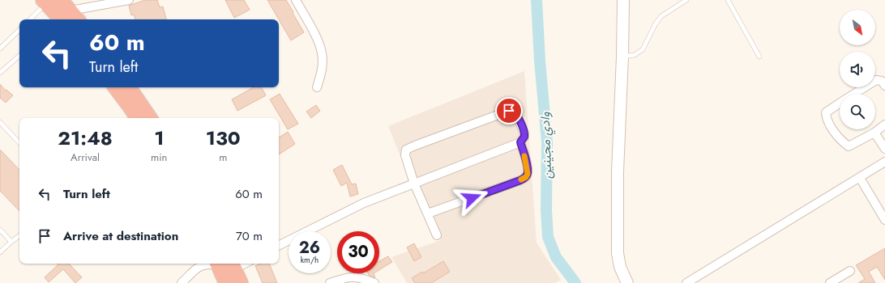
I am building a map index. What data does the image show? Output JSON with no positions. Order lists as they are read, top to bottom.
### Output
{
  "water": ["وادي مجينين"],
  "north": "bottom right",
  "page": {
    "turn": ["60 m", "Turn left"],
    "eta": [
      "21:48",
      "Arrival",
      "1",
      "min",
      "130",
      "m"
    ],
    "list": [
      {
        "name": "Turn left",
        "value": "60 m"
      },
      {
        "name": "Arrive at destination",
        "value": "70 m"
      }
    ],
    "speed": "26 km/h",
    "limit": "30"
  }
}
